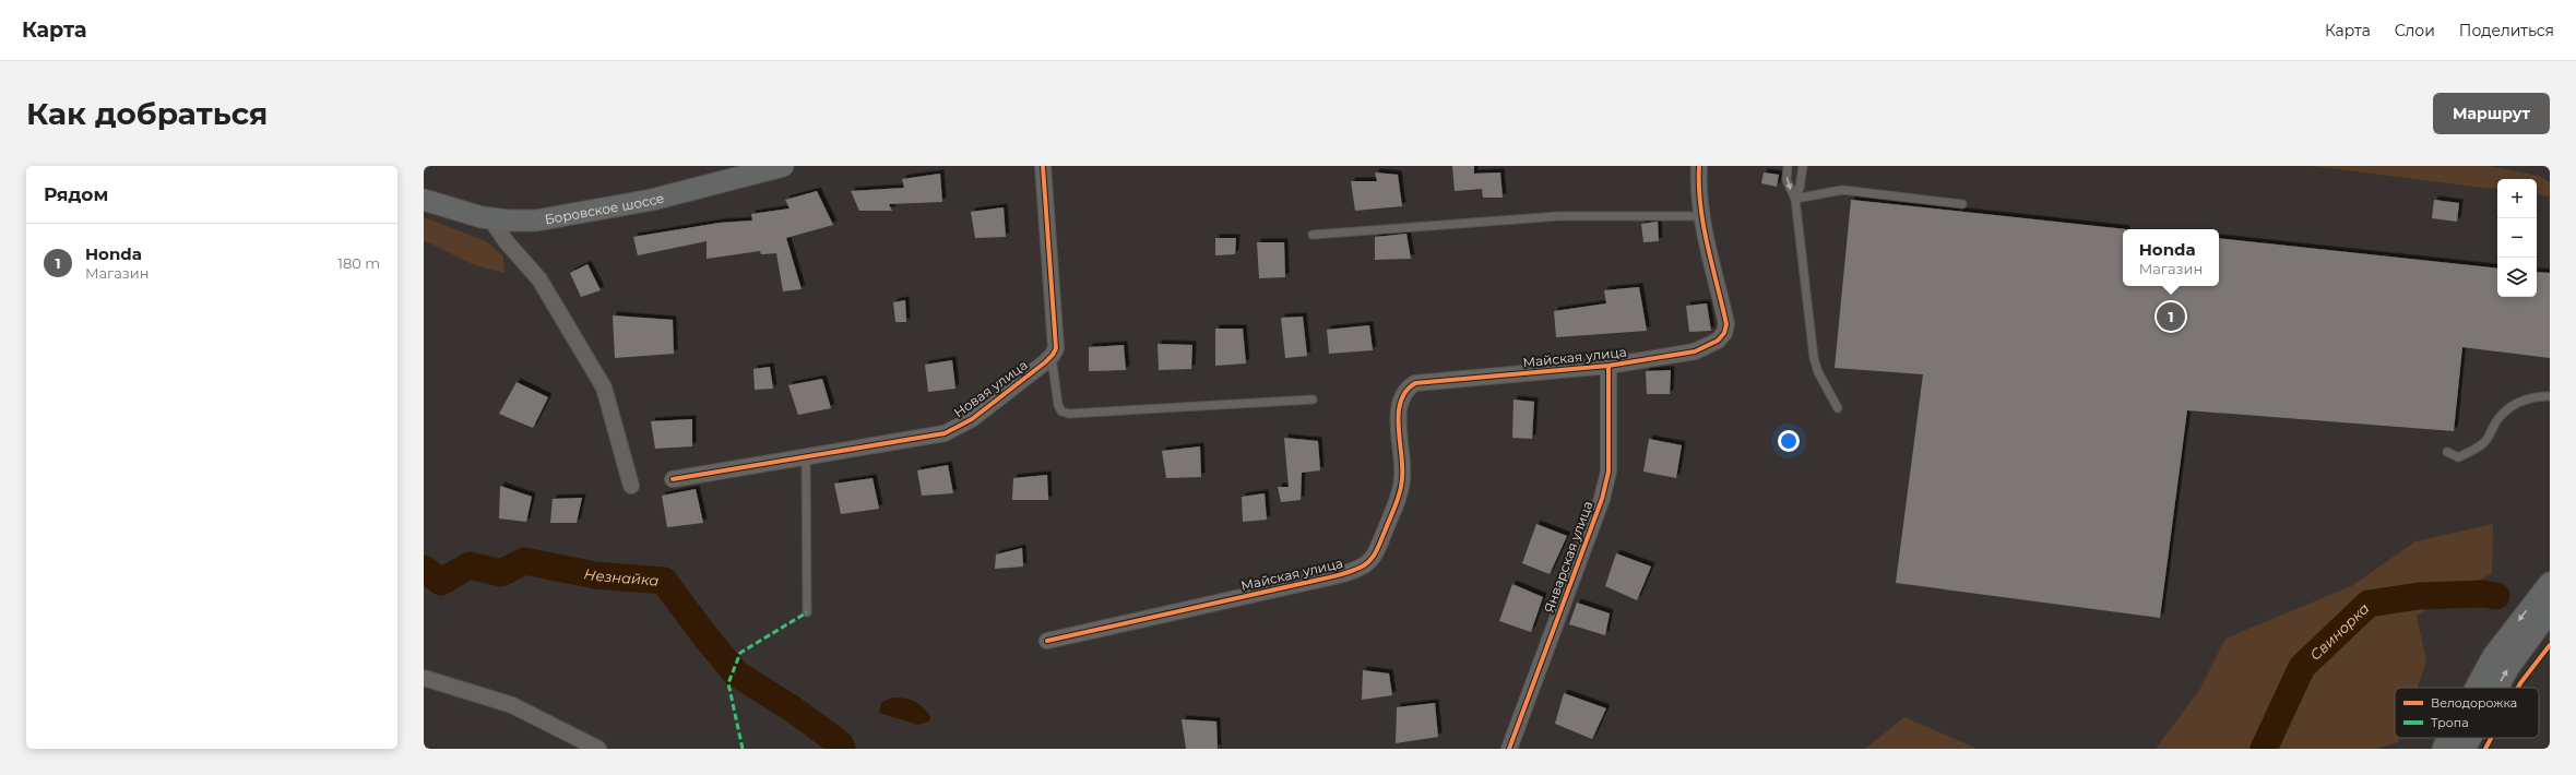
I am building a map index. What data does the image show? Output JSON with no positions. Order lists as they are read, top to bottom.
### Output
{
  "streets": {
    "main road": ["Боровское шоссе"],
    "street": ["Майская улица", "Новая улица", "Январская улица"]
  },
  "crossings": [
    ["Майская улица", "Январская улица"]
  ],
  "water": ["Незнайка", "Свинорка"],
  "legend": ["Велодорожка", "Тропа"],
  "page": {
    "header": "Карта",
    "nav": ["Карта", "Слои", "Поделиться"],
    "buttons": "Маршрут",
    "title": "Как добраться",
    "heading": "Рядом",
    "map_buttons": ["+", "−"],
    "list": [
      {
        "mark": "1",
        "name": "Honda",
        "note": "Магазин",
        "value": "180 m"
      }
    ],
    "popup": ["Honda", "Магазин"],
    "pins": "1"
  }
}
